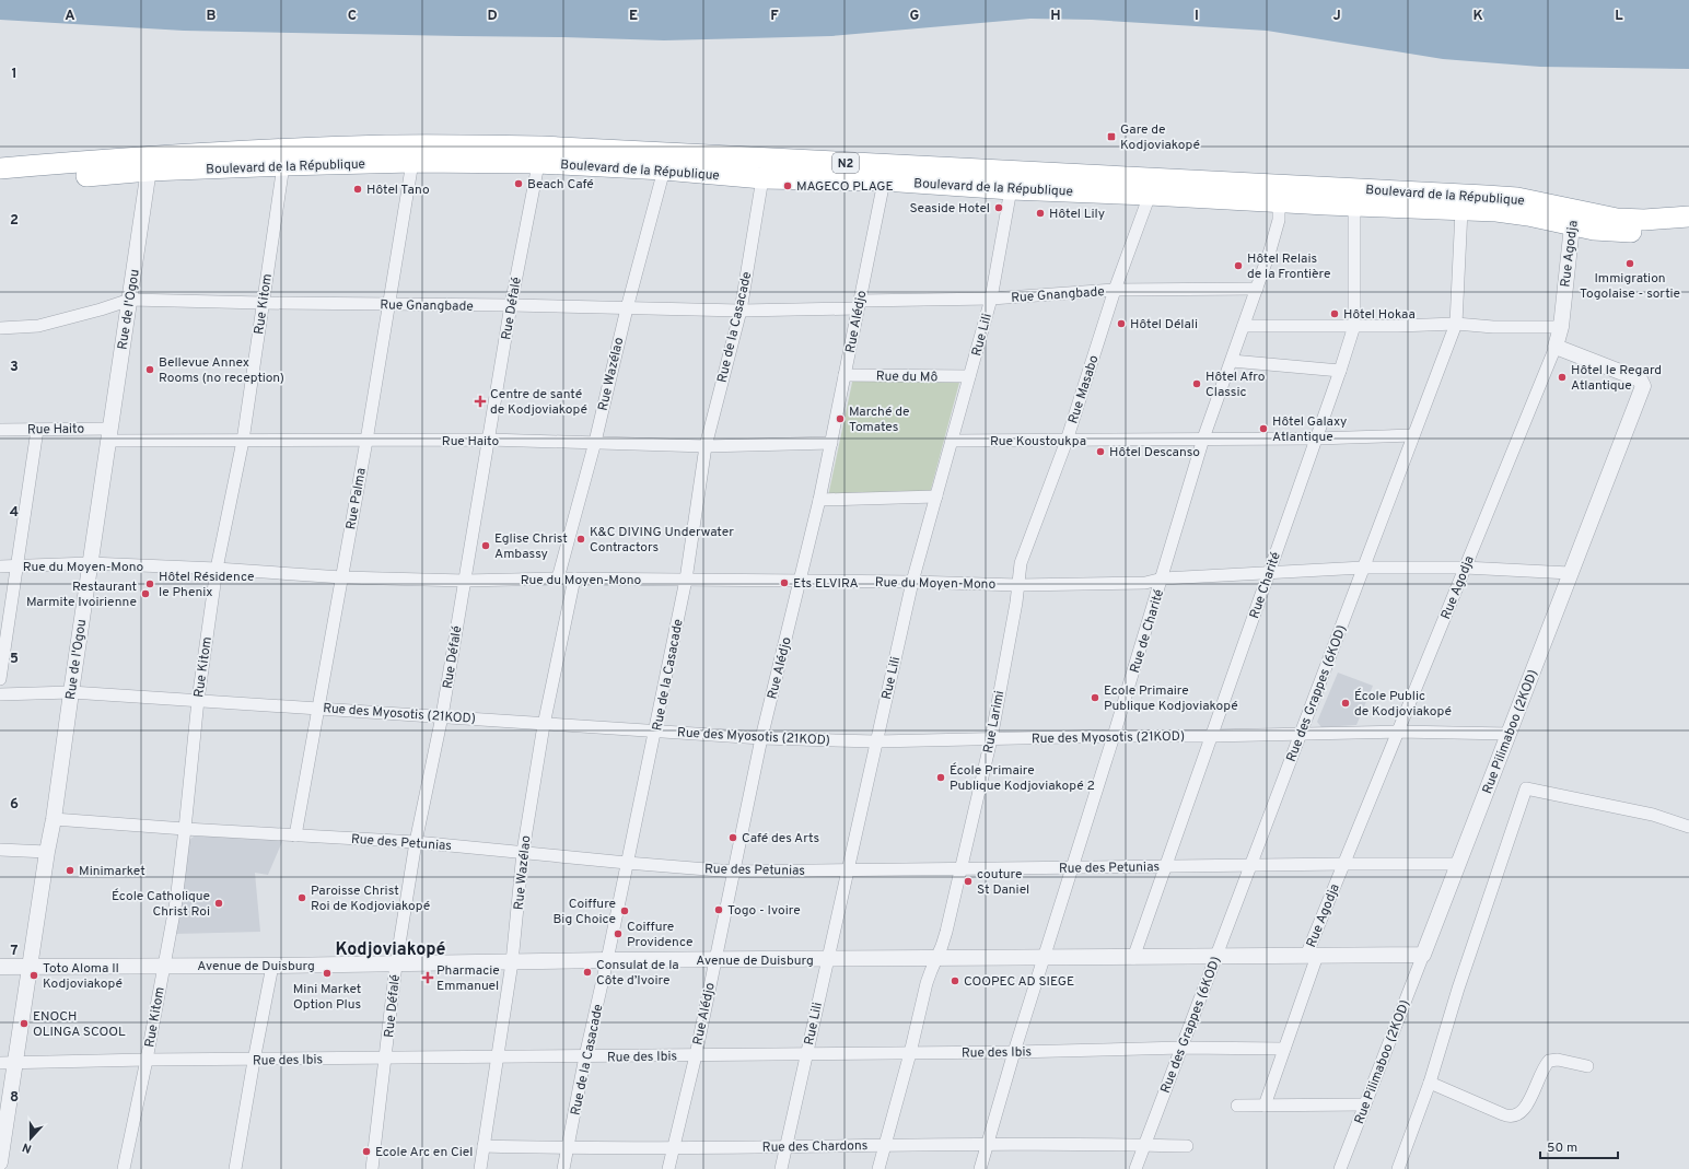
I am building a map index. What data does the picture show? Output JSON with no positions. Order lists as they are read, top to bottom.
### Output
{
  "streets": {
    "highway": ["N2", "Boulevard de la République"],
    "street": [
      "Rue Agodja",
      "Rue Gnangbade",
      "Rue Kitom",
      "Rue Défalé",
      "Rue de l'Ogou",
      "Rue Alédjo",
      "Rue de la Casacade",
      "Rue Lili",
      "Rue Wazélao",
      "Rue du Mô",
      "Rue Masabo",
      "Rue Haito",
      "Rue Koustoukpa",
      "Rue Palma",
      "Rue du Moyen-Mono",
      "Rue Charité",
      "Rue de Charité",
      "Rue des Grappes (6KOD)",
      "Rue des Myosotis (21KOD)",
      "Rue Larimi",
      "Rue Pilimaboo (2KOD)",
      "Rue des Petunias",
      "Avenue de Duisburg",
      "Rue des Ibis",
      "Rue des Chardons"
    ]
  },
  "crossings": [
    ["Boulevard de la République", "Rue Agodja"],
    ["Boulevard de la République", "Rue Kitom"],
    ["Boulevard de la République", "Rue Défalé"],
    ["Boulevard de la République", "Rue de l'Ogou"],
    ["Boulevard de la République", "Rue Alédjo"],
    ["Boulevard de la République", "Rue de la Casacade"],
    ["Boulevard de la République", "Rue Lili"],
    ["Boulevard de la République", "Rue Wazélao"],
    ["Boulevard de la République", "Rue Masabo"],
    ["Boulevard de la République", "Rue Palma"],
    ["Boulevard de la République", "Rue Charité"],
    ["Boulevard de la République", "Rue de Charité"],
    ["Boulevard de la République", "Rue des Grappes (6KOD)"],
    ["Rue Agodja", "Rue du Moyen-Mono"],
    ["Rue Agodja", "Rue des Myosotis (21KOD)"],
    ["Rue Agodja", "Rue Pilimaboo (2KOD)"],
    ["Rue Agodja", "Rue des Petunias"],
    ["Rue Agodja", "Avenue de Duisburg"],
    ["Rue Agodja", "Rue des Ibis"],
    ["Rue Gnangbade", "Rue Kitom"],
    ["Rue Gnangbade", "Rue Défalé"],
    ["Rue Gnangbade", "Rue de l'Ogou"],
    ["Rue Gnangbade", "Rue Alédjo"],
    ["Rue Gnangbade", "Rue de la Casacade"],
    ["Rue Gnangbade", "Rue Lili"],
    ["Rue Gnangbade", "Rue Wazélao"],
    ["Rue Gnangbade", "Rue Masabo"],
    ["Rue Gnangbade", "Rue Palma"],
    ["Rue Gnangbade", "Rue de Charité"],
    ["Rue Kitom", "Rue Haito"],
    ["Rue Kitom", "Rue du Moyen-Mono"],
    ["Rue Kitom", "Rue des Myosotis (21KOD)"],
    ["Rue Kitom", "Rue des Petunias"],
    ["Rue Kitom", "Avenue de Duisburg"],
    ["Rue Kitom", "Rue des Ibis"],
    ["Rue Défalé", "Rue Haito"],
    ["Rue Défalé", "Rue du Moyen-Mono"],
    ["Rue Défalé", "Rue des Myosotis (21KOD)"],
    ["Rue Défalé", "Rue des Petunias"],
    ["Rue Défalé", "Avenue de Duisburg"],
    ["Rue Défalé", "Rue des Ibis"],
    ["Rue de l'Ogou", "Rue Haito"],
    ["Rue de l'Ogou", "Rue du Moyen-Mono"],
    ["Rue de l'Ogou", "Rue des Myosotis (21KOD)"],
    ["Rue de l'Ogou", "Rue des Petunias"],
    ["Rue de l'Ogou", "Avenue de Duisburg"],
    ["Rue de l'Ogou", "Rue des Ibis"],
    ["Rue Alédjo", "Rue du Mô"],
    ["Rue Alédjo", "Rue Haito"],
    ["Rue Alédjo", "Rue du Moyen-Mono"],
    ["Rue Alédjo", "Rue des Myosotis (21KOD)"],
    ["Rue Alédjo", "Rue des Petunias"],
    ["Rue Alédjo", "Avenue de Duisburg"],
    ["Rue Alédjo", "Rue des Ibis"],
    ["Rue Alédjo", "Rue des Chardons"],
    ["Rue de la Casacade", "Rue Haito"],
    ["Rue de la Casacade", "Rue du Moyen-Mono"],
    ["Rue de la Casacade", "Rue des Myosotis (21KOD)"],
    ["Rue de la Casacade", "Rue des Petunias"],
    ["Rue de la Casacade", "Avenue de Duisburg"],
    ["Rue de la Casacade", "Rue des Ibis"],
    ["Rue de la Casacade", "Rue des Chardons"],
    ["Rue Lili", "Rue du Mô"],
    ["Rue Lili", "Rue Koustoukpa"],
    ["Rue Lili", "Rue du Moyen-Mono"],
    ["Rue Lili", "Rue des Myosotis (21KOD)"],
    ["Rue Lili", "Rue des Petunias"],
    ["Rue Lili", "Avenue de Duisburg"],
    ["Rue Lili", "Rue des Ibis"],
    ["Rue Lili", "Rue des Chardons"],
    ["Rue Wazélao", "Rue Haito"],
    ["Rue Wazélao", "Rue du Moyen-Mono"],
    ["Rue Wazélao", "Rue des Myosotis (21KOD)"],
    ["Rue Wazélao", "Rue des Petunias"],
    ["Rue Wazélao", "Avenue de Duisburg"],
    ["Rue Wazélao", "Rue des Ibis"],
    ["Rue Wazélao", "Rue des Chardons"],
    ["Rue Masabo", "Rue Koustoukpa"],
    ["Rue Masabo", "Rue du Moyen-Mono"],
    ["Rue Masabo", "Rue Larimi"],
    ["Rue Haito", "Rue Palma"],
    ["Rue Koustoukpa", "Rue Charité"],
    ["Rue Koustoukpa", "Rue de Charité"],
    ["Rue Koustoukpa", "Rue des Grappes (6KOD)"],
    ["Rue Palma", "Rue du Moyen-Mono"],
    ["Rue Palma", "Rue des Myosotis (21KOD)"],
    ["Rue Palma", "Rue des Petunias"],
    ["Rue du Moyen-Mono", "Rue Charité"],
    ["Rue du Moyen-Mono", "Rue de Charité"],
    ["Rue du Moyen-Mono", "Rue des Grappes (6KOD)"],
    ["Rue du Moyen-Mono", "Rue Larimi"],
    ["Rue du Moyen-Mono", "Rue Pilimaboo (2KOD)"],
    ["Rue Charité", "Rue des Myosotis (21KOD)"],
    ["Rue Charité", "Rue des Petunias"],
    ["Rue Charité", "Avenue de Duisburg"],
    ["Rue de Charité", "Rue des Myosotis (21KOD)"],
    ["Rue de Charité", "Rue des Petunias"],
    ["Rue de Charité", "Avenue de Duisburg"],
    ["Rue de Charité", "Rue des Ibis"],
    ["Rue de Charité", "Rue des Chardons"],
    ["Rue des Grappes (6KOD)", "Rue des Myosotis (21KOD)"],
    ["Rue des Grappes (6KOD)", "Rue des Petunias"],
    ["Rue des Grappes (6KOD)", "Avenue de Duisburg"],
    ["Rue des Grappes (6KOD)", "Rue des Ibis"],
    ["Rue des Grappes (6KOD)", "Rue des Chardons"],
    ["Rue des Myosotis (21KOD)", "Rue Larimi"],
    ["Rue des Myosotis (21KOD)", "Rue Pilimaboo (2KOD)"],
    ["Rue Larimi", "Rue des Petunias"],
    ["Rue Larimi", "Avenue de Duisburg"],
    ["Rue Larimi", "Rue des Ibis"],
    ["Rue Larimi", "Rue des Chardons"],
    ["Rue Pilimaboo (2KOD)", "Rue des Petunias"],
    ["Rue Pilimaboo (2KOD)", "Avenue de Duisburg"]
  ],
  "districts": ["Kodjoviakopé"],
  "places": {
    "transit": ["Gare de Kodjoviakopé"],
    "other": [
      "Beach Café",
      "MAGECO PLAGE",
      "Hôtel Tano",
      "Seaside Hotel",
      "Hôtel Lily",
      "Immigration Togolaise - sortie",
      "Hôtel Relais de la Frontière",
      "Hôtel Hokaa",
      "Hôtel Délali",
      "Bellevue Annex Rooms (no reception)",
      "Hôtel le Regard Atlantique",
      "Hôtel Afro Classic",
      "Marché de Tomates",
      "Hôtel Galaxy Atlantique",
      "Hôtel Descanso",
      "K&C DIVING Underwater Contractors",
      "Eglise Christ Ambassy",
      "Ets ELVIRA",
      "Hôtel Résidence le Phenix",
      "Restaurant Marmite Ivoirienne",
      "Ecole Primaire Publique Kodjoviakopé",
      "École Public de Kodjoviakopé",
      "École Primaire Publique Kodjoviakopé 2",
      "Café des Arts",
      "Minimarket",
      "couture St Daniel",
      "Paroisse Christ Roi de Kodjoviakopé",
      "École Catholique Christ Roi",
      "Togo - Ivoire",
      "Coiffure Big Choice",
      "Coiffure Providence",
      "Consulat de la Côte d’Ivoire",
      "Mini Market Option Plus",
      "Toto Aloma II Kodjoviakopé",
      "COOPEC AD SIEGE",
      "ENOCH OLINGA SCOOL",
      "Ecole Arc en Ciel"
    ],
    "health": ["Centre de santé de Kodjoviakopé", "Pharmacie Emmanuel"]
  },
  "scale_bar": "50 m",
  "north": "bottom",
  "grid": {
    "columns": [
      "A",
      "B",
      "C",
      "D",
      "E",
      "F",
      "G",
      "H",
      "I",
      "J",
      "K",
      "L"
    ],
    "rows": [
      "1",
      "2",
      "3",
      "4",
      "5",
      "6",
      "7",
      "8"
    ]
  }
}
